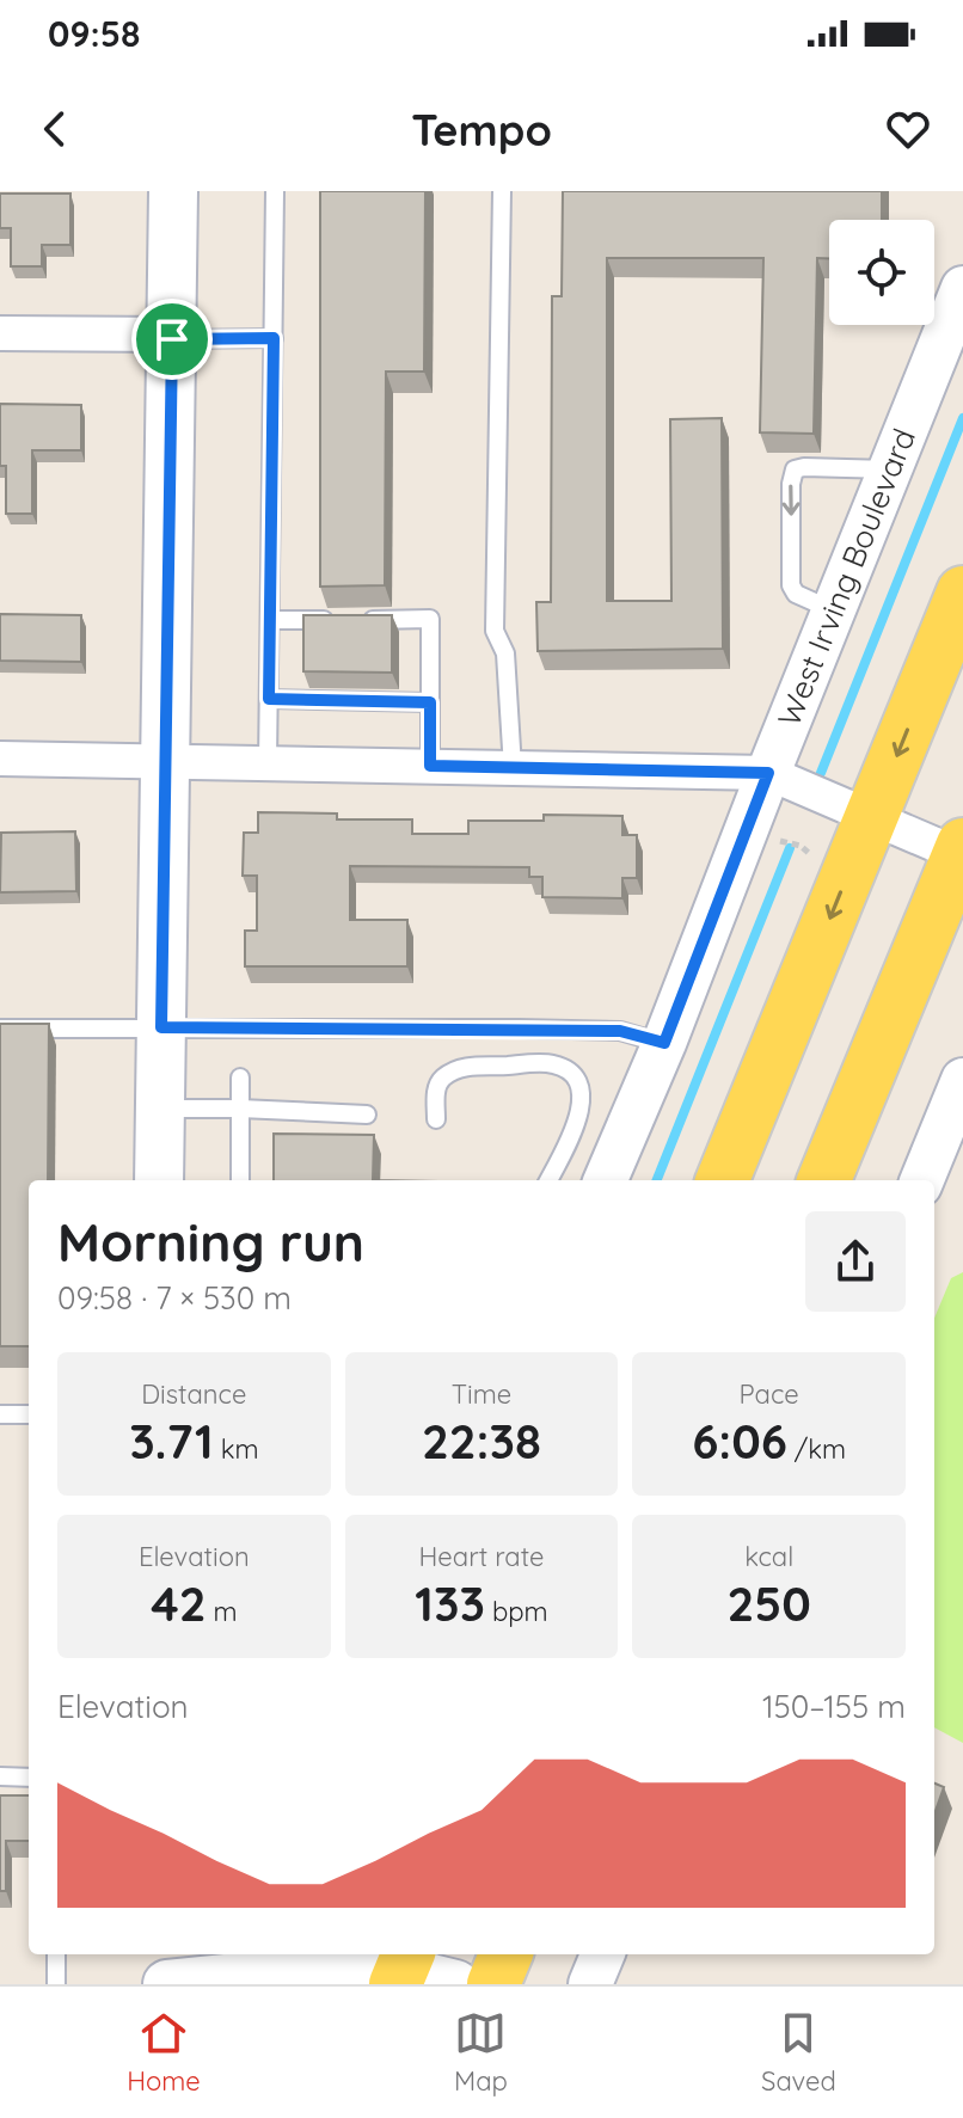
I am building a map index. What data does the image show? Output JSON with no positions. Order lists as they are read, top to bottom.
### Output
{
  "streets": {
    "street": ["West Irving Boulevard"]
  },
  "page": {
    "status": "09:58",
    "header": "Tempo",
    "heading": ["Morning run", "09:58 · 7 × 530 m"],
    "stats": [
      ["Distance", "3.71 km"],
      ["Time", "22:38"],
      ["Pace", "6:06 /km"],
      ["Elevation", "42 m"],
      ["Heart rate", "133 bpm"],
      ["kcal", "250"]
    ],
    "chart": ["Elevation", "150–155 m"],
    "tabs": ["Home", "Map", "Saved"]
  }
}
